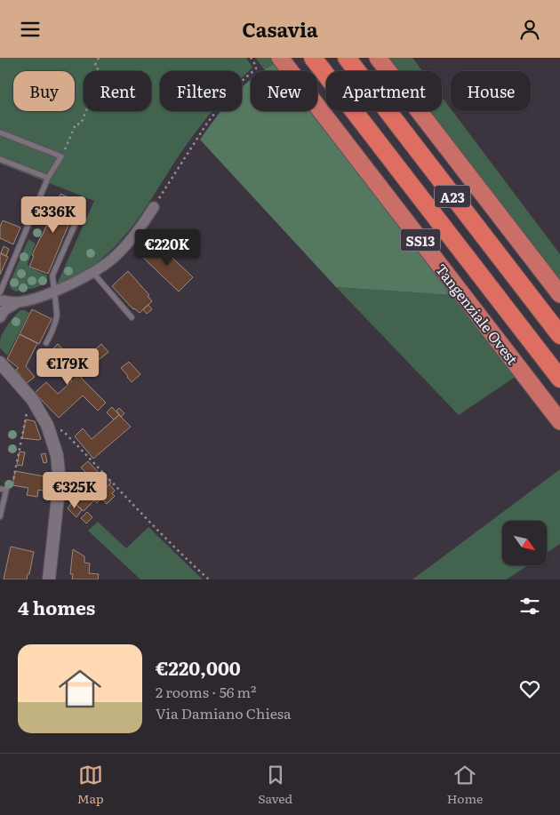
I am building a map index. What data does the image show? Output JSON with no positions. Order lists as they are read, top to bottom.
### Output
{
  "streets": {
    "highway": ["A23", "SS13", "Tangenziale Ovest"]
  },
  "north": "bottom right",
  "page": {
    "header": "Casavia",
    "chip": [
      "Buy",
      "Rent",
      "Filters",
      "New",
      "Apartment",
      "House"
    ],
    "price": [
      "€336K",
      "€220K",
      "€179K",
      "€325K"
    ],
    "heading": "4 homes",
    "list": [
      {
        "name": "€220,000",
        "note": "2 rooms · 56 m² · Via Damiano Chiesa"
      }
    ],
    "tabs": ["Map", "Saved", "Home"]
  }
}
